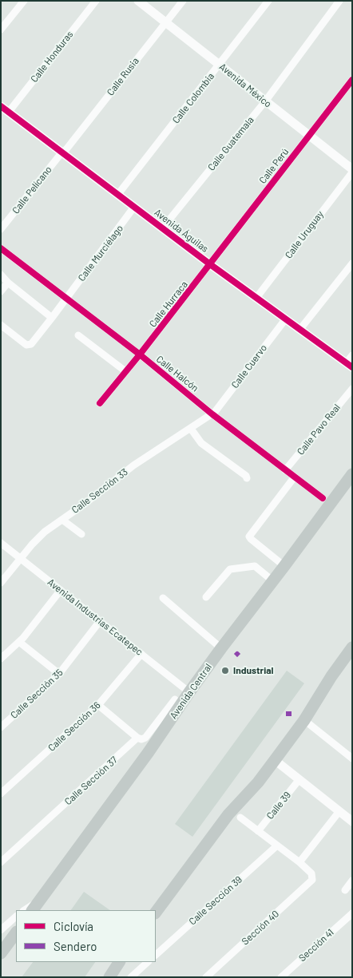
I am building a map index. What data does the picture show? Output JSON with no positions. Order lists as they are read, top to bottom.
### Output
{
  "streets": {
    "highway": ["Avenida Central"],
    "street": [
      "Calle Honduras",
      "Calle Rusia",
      "Avenida México",
      "Calle Colombia",
      "Calle Guatemala",
      "Calle Perú",
      "Calle Pelícano",
      "Avenida Águilas",
      "Calle Uruguay",
      "Calle Murciélago",
      "Calle Hurraca",
      "Calle Cuervo",
      "Calle Halcón",
      "Calle Pavo Real",
      "Calle Sección 33",
      "Avenida Industrias Ecatepec",
      "Calle Sección 35",
      "Calle Sección 36",
      "Calle Sección 37",
      "Calle 39",
      "Calle Sección 39",
      "Sección 40",
      "Sección 41"
    ]
  },
  "crossings": [
    ["Calle Honduras", "Avenida Águilas"],
    ["Calle Rusia", "Avenida México"],
    ["Calle Rusia", "Calle Pelícano"],
    ["Calle Rusia", "Avenida Águilas"],
    ["Avenida México", "Calle Colombia"],
    ["Avenida México", "Calle Guatemala"],
    ["Avenida México", "Calle Perú"],
    ["Avenida México", "Calle Uruguay"],
    ["Calle Colombia", "Avenida Águilas"],
    ["Calle Guatemala", "Avenida Águilas"],
    ["Calle Perú", "Avenida Águilas"],
    ["Calle Perú", "Calle Hurraca"],
    ["Calle Pelícano", "Avenida Águilas"],
    ["Avenida Águilas", "Calle Uruguay"],
    ["Avenida Águilas", "Calle Murciélago"],
    ["Avenida Águilas", "Calle Hurraca"],
    ["Avenida Águilas", "Calle Cuervo"],
    ["Calle Murciélago", "Calle Halcón"],
    ["Calle Hurraca", "Calle Halcón"],
    ["Calle Cuervo", "Calle Halcón"],
    ["Calle Cuervo", "Calle Sección 33"],
    ["Calle Halcón", "Calle Pavo Real"],
    ["Calle Halcón", "Calle Sección 33"],
    ["Calle Sección 33", "Avenida Industrias Ecatepec"],
    ["Avenida Industrias Ecatepec", "Avenida Central"],
    ["Avenida Industrias Ecatepec", "Calle Sección 35"],
    ["Avenida Industrias Ecatepec", "Calle Sección 36"]
  ],
  "places": ["Industrial"],
  "legend": ["Ciclovía", "Sendero"]
}
